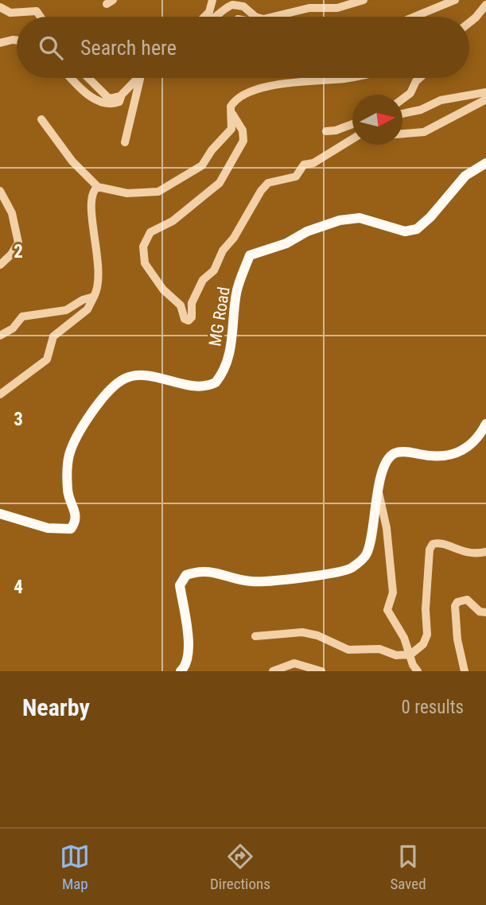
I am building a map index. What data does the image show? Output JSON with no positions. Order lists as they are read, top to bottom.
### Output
{
  "streets": {
    "main road": ["MG Road"]
  },
  "north": "right",
  "page": {
    "search": "Search here",
    "heading": ["Nearby", "0 results"],
    "nav": ["Map", "Directions", "Saved"]
  },
  "grid": {
    "rows": ["2", "3", "4"]
  }
}
